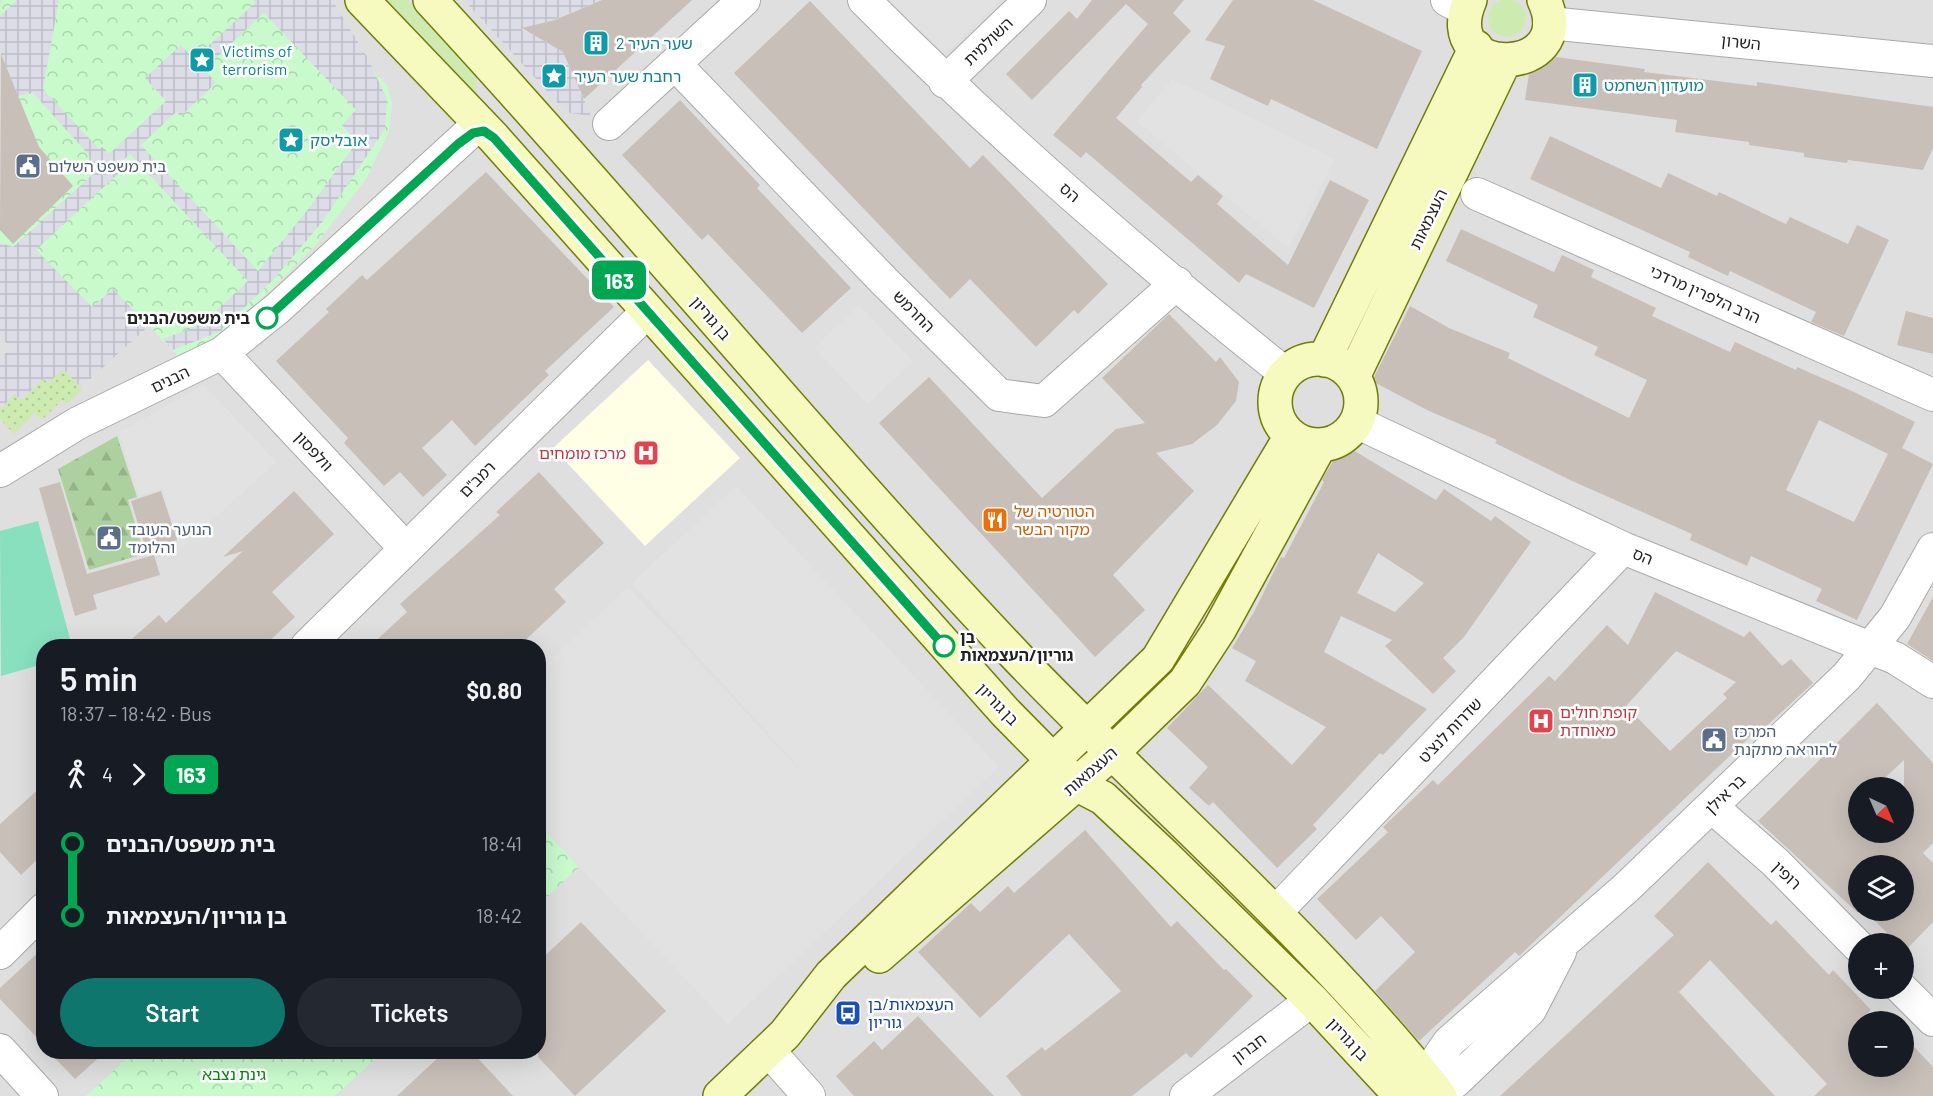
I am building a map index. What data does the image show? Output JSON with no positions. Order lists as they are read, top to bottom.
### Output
{
  "streets": {
    "street": [
      "השולמית",
      "השרון",
      "הס",
      "העצמאות",
      "הרב הלפרין מרדכי",
      "החרמש",
      "בן גוריון",
      "הבנים",
      "וולפסון",
      "רמב\"ם",
      "שדרות לנצ'ט",
      "בר אילן",
      "רופין",
      "חברון"
    ]
  },
  "crossings": [
    ["השולמית", "הס"],
    ["הס", "העצמאות"],
    ["הס", "החרמש"],
    ["הס", "שדרות לנצ'ט"],
    ["הס", "בר אילן"],
    ["העצמאות", "בן גוריון"],
    ["בן גוריון", "הבנים"],
    ["בן גוריון", "רמב\"ם"],
    ["בן גוריון", "שדרות לנצ'ט"],
    ["בן גוריון", "בר אילן"],
    ["בן גוריון", "חברון"],
    ["הבנים", "וולפסון"],
    ["וולפסון", "רמב\"ם"],
    ["בר אילן", "רופין"]
  ],
  "parks": ["גינת נצבא"],
  "places": {
    "building": ["שער העיר 2", "מועדון השחמט"],
    "place": ["Victims of terrorism", "רחבת שער העיר", "אובליסק"],
    "public building": ["בית משפט השלום", "הנוער העובד והלומד", "המרכז להוראה מתקנת"],
    "other": ["בית משפט/הבנים", "בן גוריון/העצמאות"],
    "hospital": ["מרכז מומחים", "קופת חולים מאוחדת"],
    "restaurant": ["הטורטיה של מקור הבשר"],
    "bus stop": ["העצמאות/בן גוריון"]
  },
  "lines": ["bus line 163"],
  "north": "bottom right",
  "page": {
    "on_map": "163",
    "heading": ["5 min", "18:37 – 18:42 · Bus", "$0.80"],
    "legs": ["4", "163"],
    "map_buttons": ["+", "−"],
    "list": [
      {
        "name": "בית משפט/הבנים",
        "value": "18:41"
      },
      {
        "name": "בן גוריון/העצמאות",
        "value": "18:42"
      }
    ],
    "buttons": ["Start", "Tickets"]
  }
}
